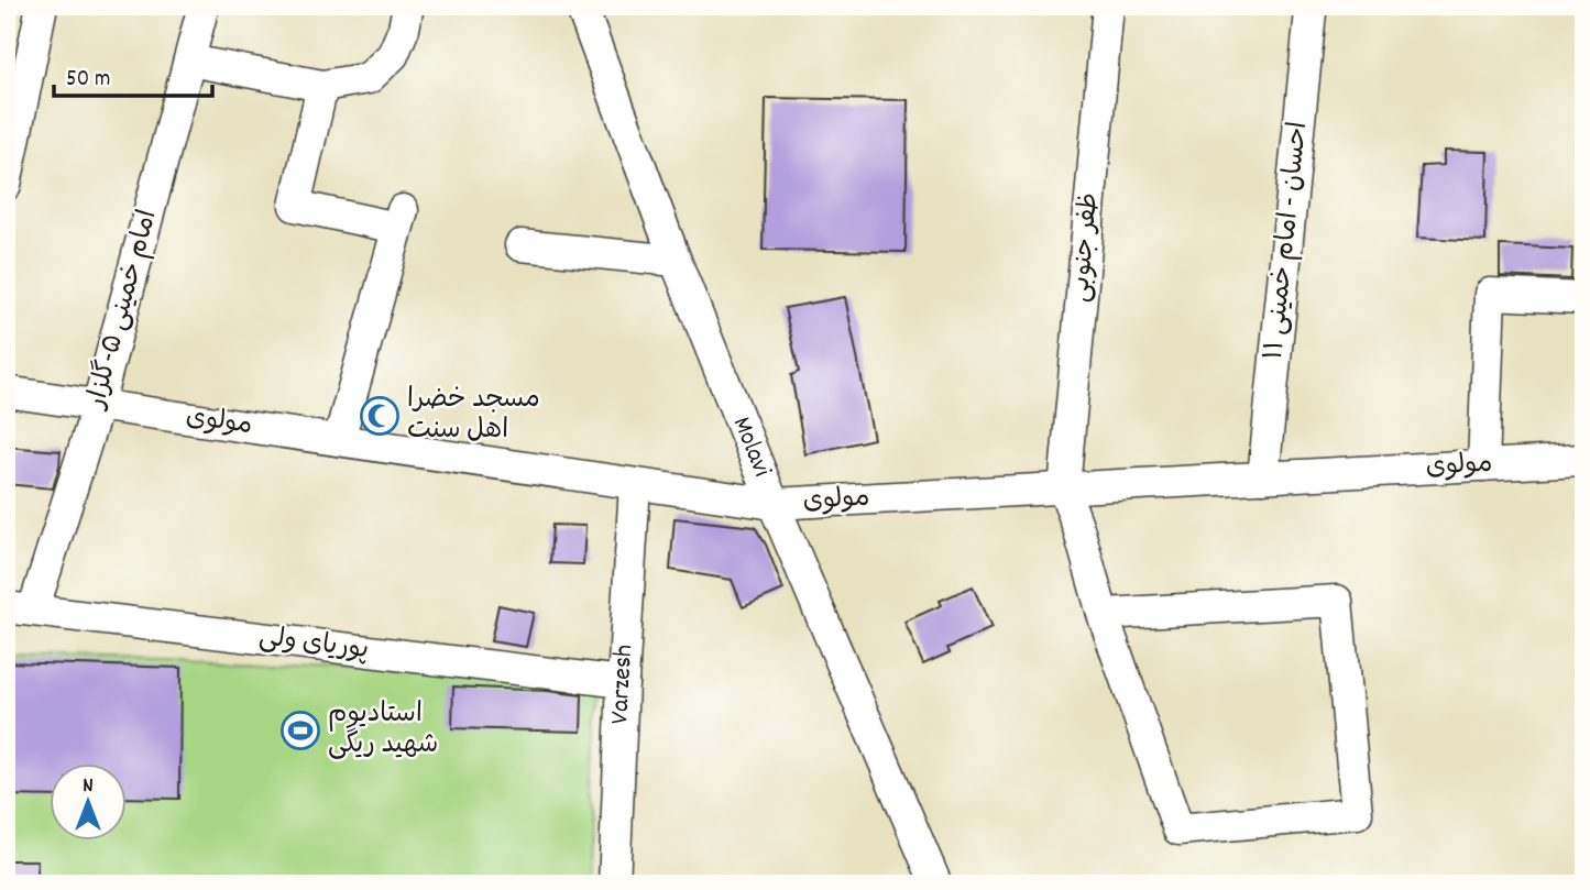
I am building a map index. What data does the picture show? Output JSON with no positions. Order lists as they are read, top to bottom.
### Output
{
  "streets": {
    "street": [
      "احسان - امام خمینی ۱۱",
      "ظفر جنوبی",
      "امام خمینی ۵-گلزار",
      "مولوی",
      "Molavi",
      "پوریای ولی",
      "Varzesh"
    ]
  },
  "crossings": [
    ["احسان - امام خمینی ۱۱", "مولوی"],
    ["ظفر جنوبی", "مولوی"],
    ["امام خمینی ۵-گلزار", "مولوی"],
    ["امام خمینی ۵-گلزار", "پوریای ولی"],
    ["مولوی", "Molavi"],
    ["مولوی", "Varzesh"],
    ["پوریای ولی", "Varzesh"]
  ],
  "places": {
    "mosque": ["مسجد خضرا اهل سنت"],
    "sports": ["استادیوم شهید ریگی"]
  },
  "scale_bar": "50 m",
  "north": "top"
}
